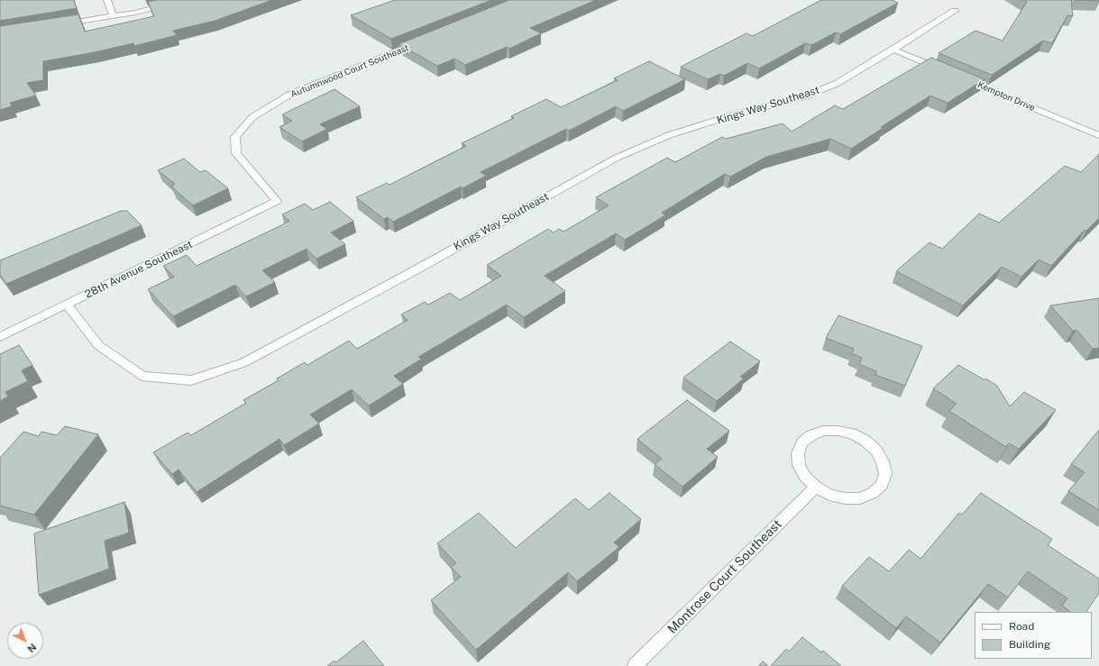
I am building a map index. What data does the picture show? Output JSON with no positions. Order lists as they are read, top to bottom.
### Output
{
  "streets": {
    "street": [
      "Autumnwood Court Southeast",
      "Kempton Drive",
      "Kings Way Southeast",
      "28th Avenue Southeast",
      "Montrose Court Southeast"
    ]
  },
  "crossings": [
    ["Autumnwood Court Southeast", "28th Avenue Southeast"],
    ["Kings Way Southeast", "28th Avenue Southeast"]
  ],
  "legend": ["Road", "Building"],
  "north": "bottom right"
}
